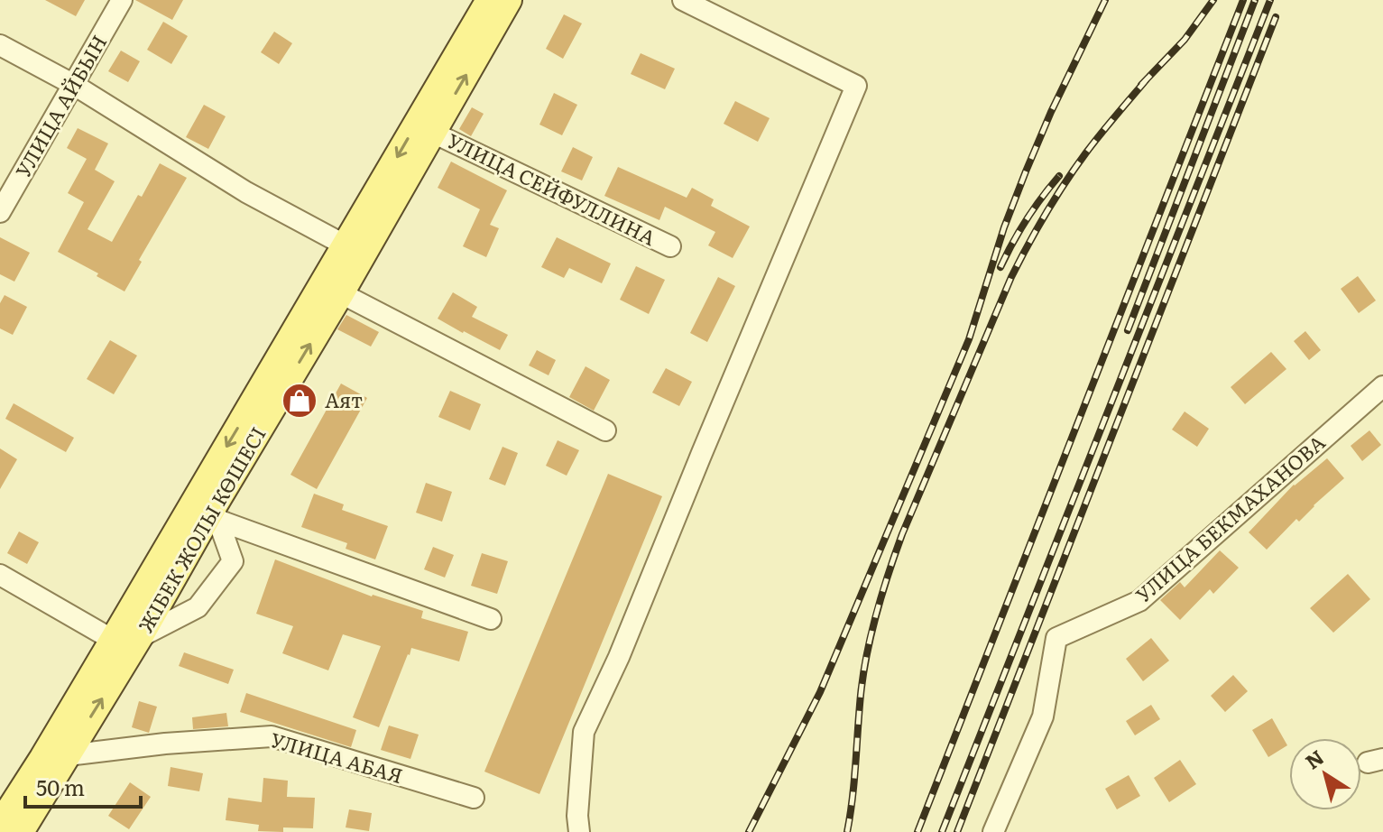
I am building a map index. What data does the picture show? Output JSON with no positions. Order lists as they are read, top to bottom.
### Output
{
  "streets": {
    "main road": ["ЖІБЕК ЖОЛЫ КӨШЕСІ"],
    "street": [
      "УЛИЦА АЙБЫН",
      "УЛИЦА СЕЙФУЛЛИНА",
      "УЛИЦА БЕКМАХАНОВА",
      "УЛИЦА АБАЯ"
    ]
  },
  "crossings": [
    ["УЛИЦА СЕЙФУЛЛИНА", "ЖІБЕК ЖОЛЫ КӨШЕСІ"],
    ["ЖІБЕК ЖОЛЫ КӨШЕСІ", "УЛИЦА АБАЯ"]
  ],
  "places": {
    "shop": ["Аят"]
  },
  "scale_bar": "50 m",
  "north": "top left"
}
